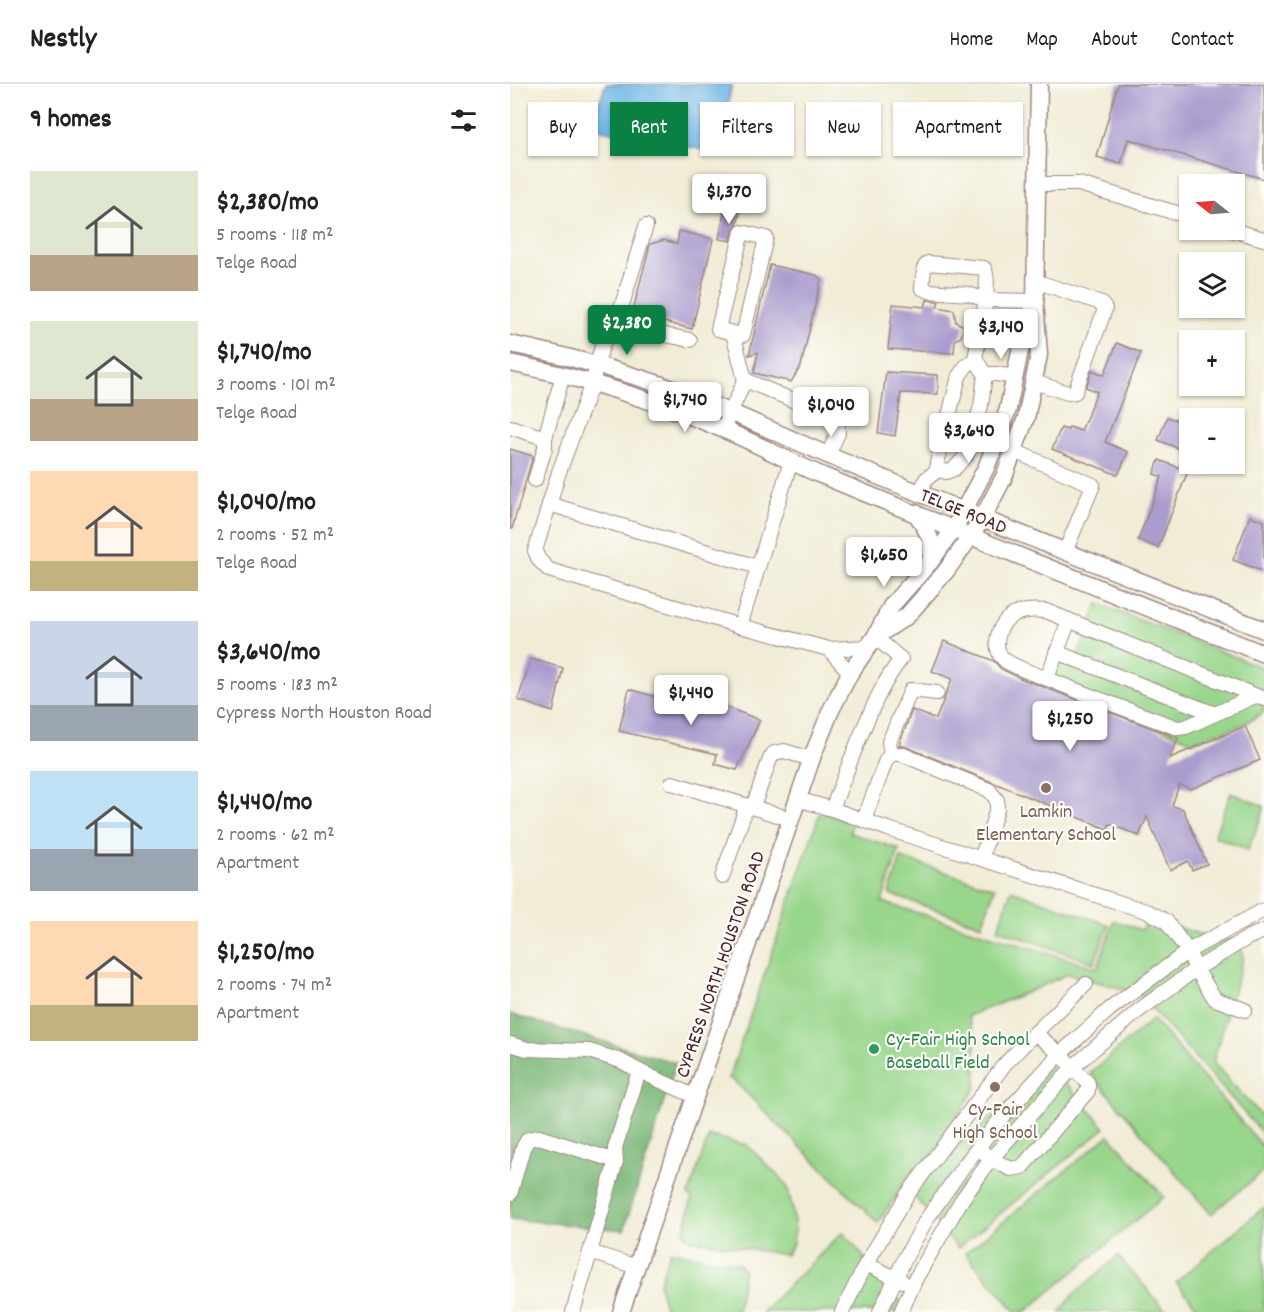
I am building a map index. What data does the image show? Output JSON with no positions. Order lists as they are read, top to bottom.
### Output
{
  "streets": {
    "main road": ["TELGE ROAD", "CYPRESS NORTH HOUSTON ROAD"]
  },
  "crossings": [
    ["TELGE ROAD", "CYPRESS NORTH HOUSTON ROAD"]
  ],
  "places": ["Lamkin Elementary School", "Cy-Fair High School Baseball Field", "Cy-Fair High School"],
  "north": "left",
  "page": {
    "header": "Nestly",
    "nav": [
      "Home",
      "Map",
      "About",
      "Contact"
    ],
    "heading": "9 homes",
    "chip": [
      "Buy",
      "Rent",
      "Filters",
      "New",
      "Apartment"
    ],
    "list": [
      {
        "name": "$2,380/mo",
        "note": "5 rooms · 118 m² · Telge Road"
      },
      {
        "name": "$1,740/mo",
        "note": "3 rooms · 101 m² · Telge Road"
      },
      {
        "name": "$1,040/mo",
        "note": "2 rooms · 52 m² · Telge Road"
      },
      {
        "name": "$3,640/mo",
        "note": "5 rooms · 183 m² · Cypress North Houston Road"
      },
      {
        "name": "$1,440/mo",
        "note": "2 rooms · 62 m² · Apartment"
      },
      {
        "name": "$1,250/mo",
        "note": "2 rooms · 74 m² · Apartment"
      }
    ],
    "map_buttons": ["+", "−"],
    "price": [
      "$1,370",
      "$2,380",
      "$3,140",
      "$1,740",
      "$1,040",
      "$3,640",
      "$1,650",
      "$1,440",
      "$1,250"
    ]
  }
}
